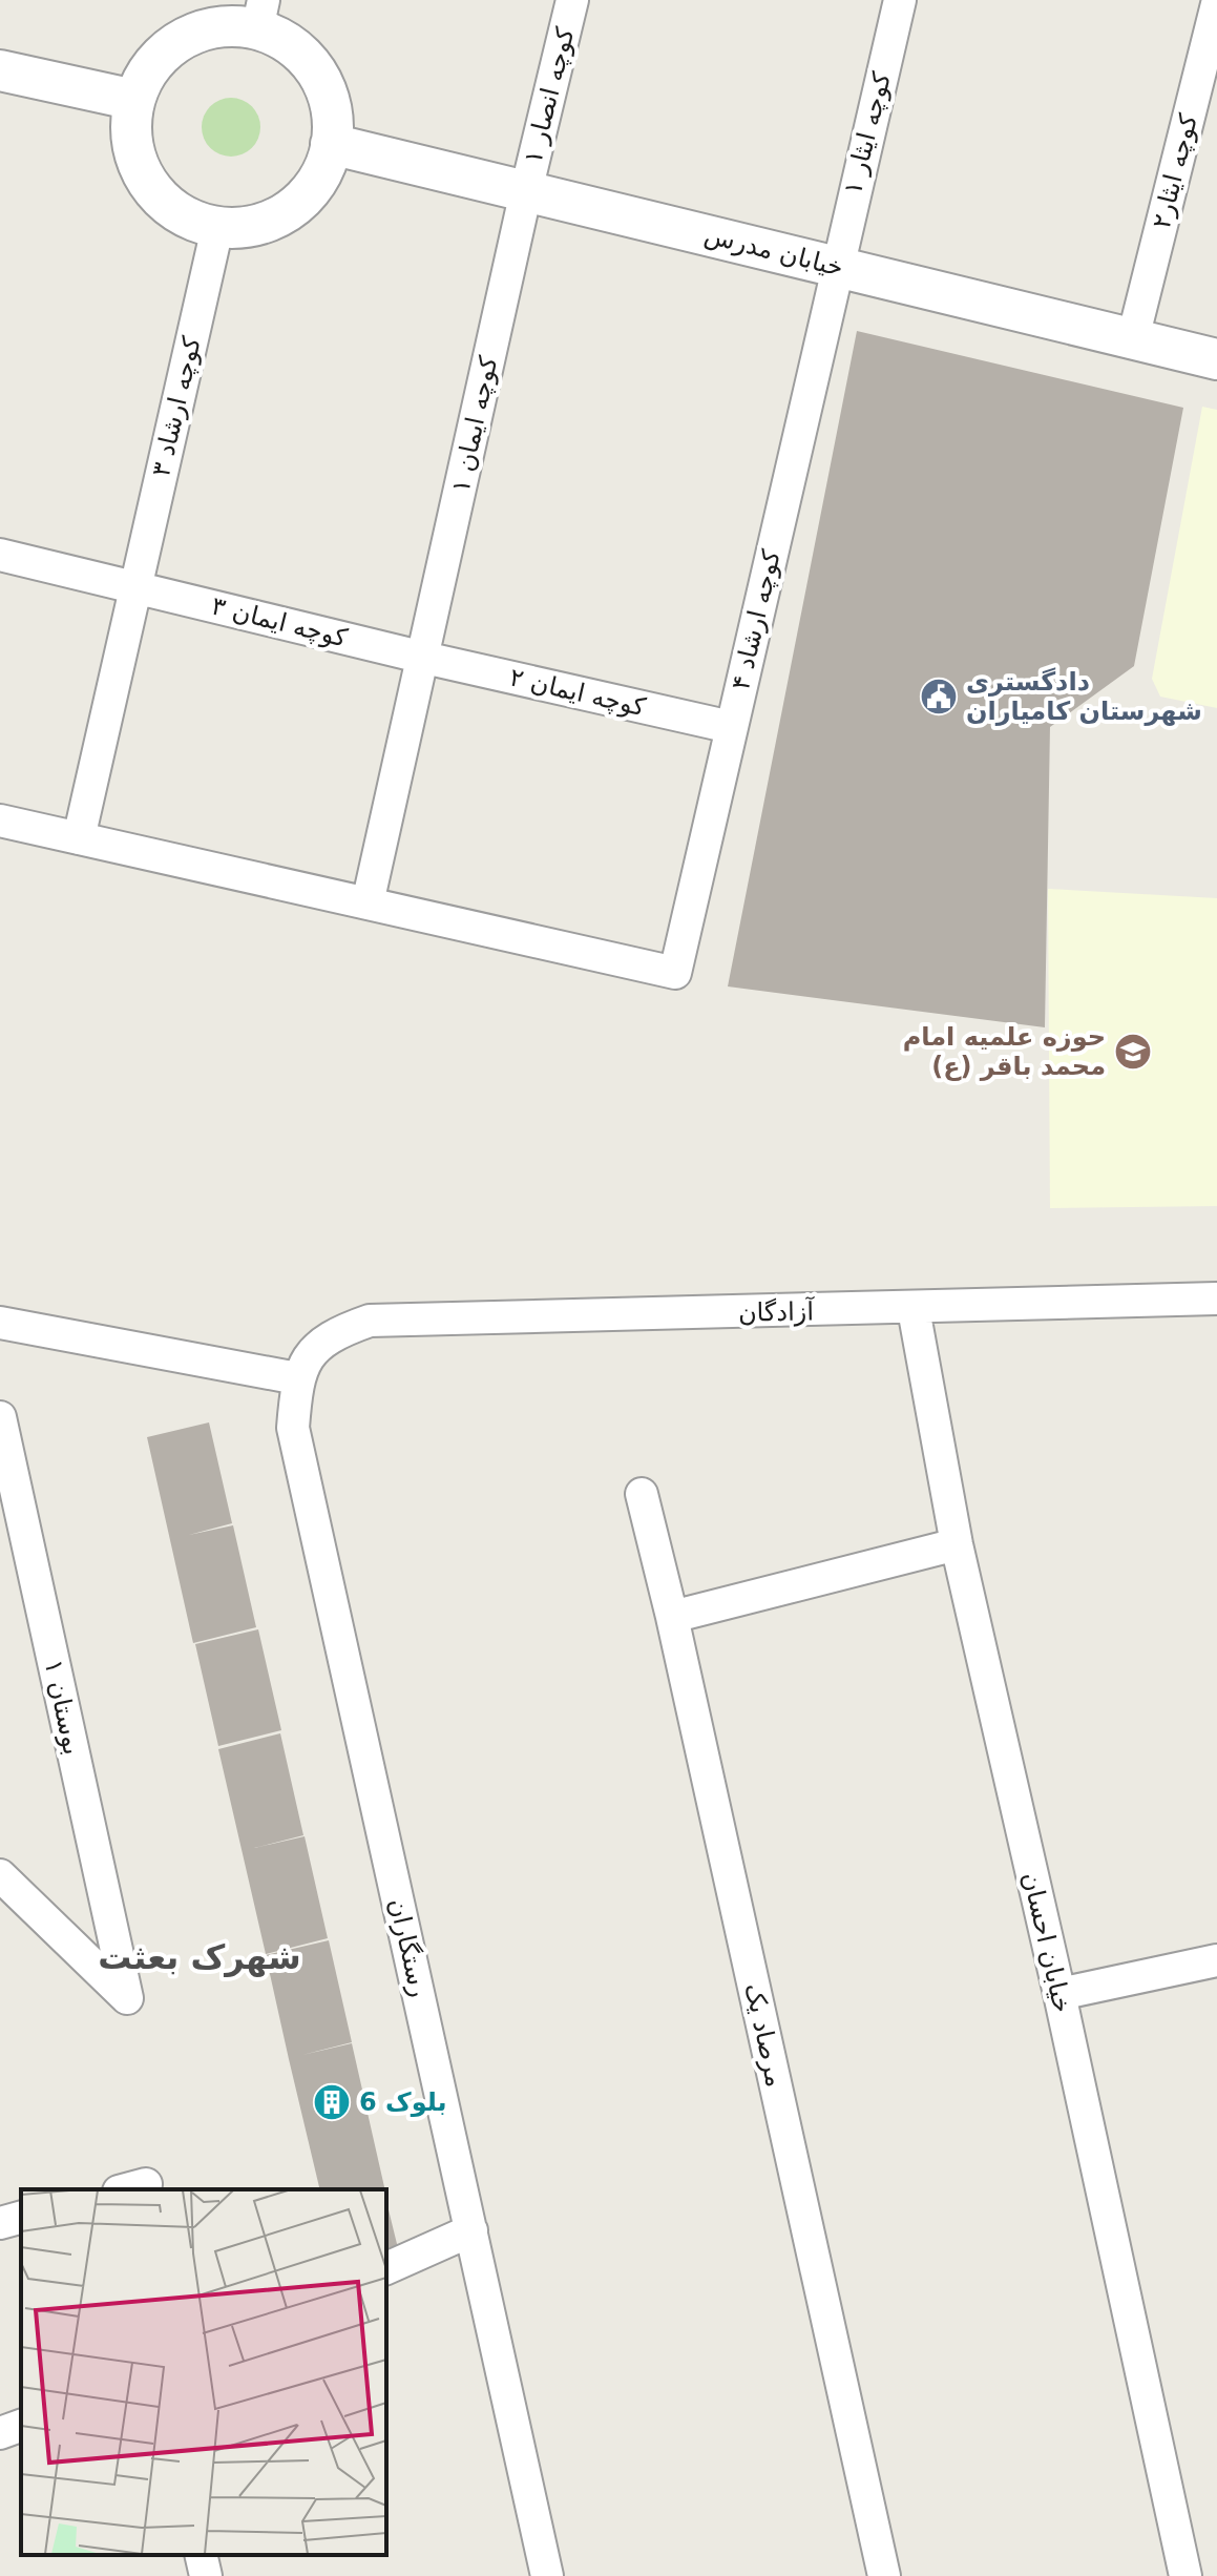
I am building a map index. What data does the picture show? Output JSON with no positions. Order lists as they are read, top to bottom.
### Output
{
  "streets": {
    "street": [
      "کوچه انصار ۱",
      "کوچه ایثار ۱",
      "کوچه ایثار۲",
      "خیابان مدرس",
      "کوچه ارشاد ۳",
      "کوچه ایمان ۱",
      "کوچه ارشاد ۴",
      "کوچه ایمان ۳",
      "کوچه ایمان ۲",
      "آزادگان",
      "بوستان ۱",
      "خیابان احسان",
      "رستگاران",
      "مرصاد یک"
    ]
  },
  "crossings": [
    ["کوچه انصار ۱", "خیابان مدرس"],
    ["کوچه انصار ۱", "کوچه ایمان ۱"],
    ["کوچه ایثار ۱", "خیابان مدرس"],
    ["کوچه ایثار ۱", "کوچه ارشاد ۴"],
    ["کوچه ایثار۲", "خیابان مدرس"],
    ["خیابان مدرس", "کوچه ارشاد ۳"],
    ["خیابان مدرس", "کوچه ایمان ۱"],
    ["خیابان مدرس", "کوچه ارشاد ۴"],
    ["کوچه ارشاد ۳", "کوچه ایمان ۳"],
    ["کوچه ایمان ۱", "کوچه ارشاد ۴"],
    ["کوچه ایمان ۱", "کوچه ایمان ۳"],
    ["کوچه ایمان ۱", "کوچه ایمان ۲"],
    ["کوچه ارشاد ۴", "کوچه ایمان ۲"],
    ["کوچه ایمان ۳", "کوچه ایمان ۲"],
    ["آزادگان", "خیابان احسان"],
    ["آزادگان", "رستگاران"]
  ],
  "districts": ["شهرک بعثت"],
  "places": {
    "public building": ["دادگستری شهرستان کامیاران"],
    "school or university": ["حوزه علمیه امام محمد باقر (ع)"],
    "building": ["بلوک 6"]
  }
}
